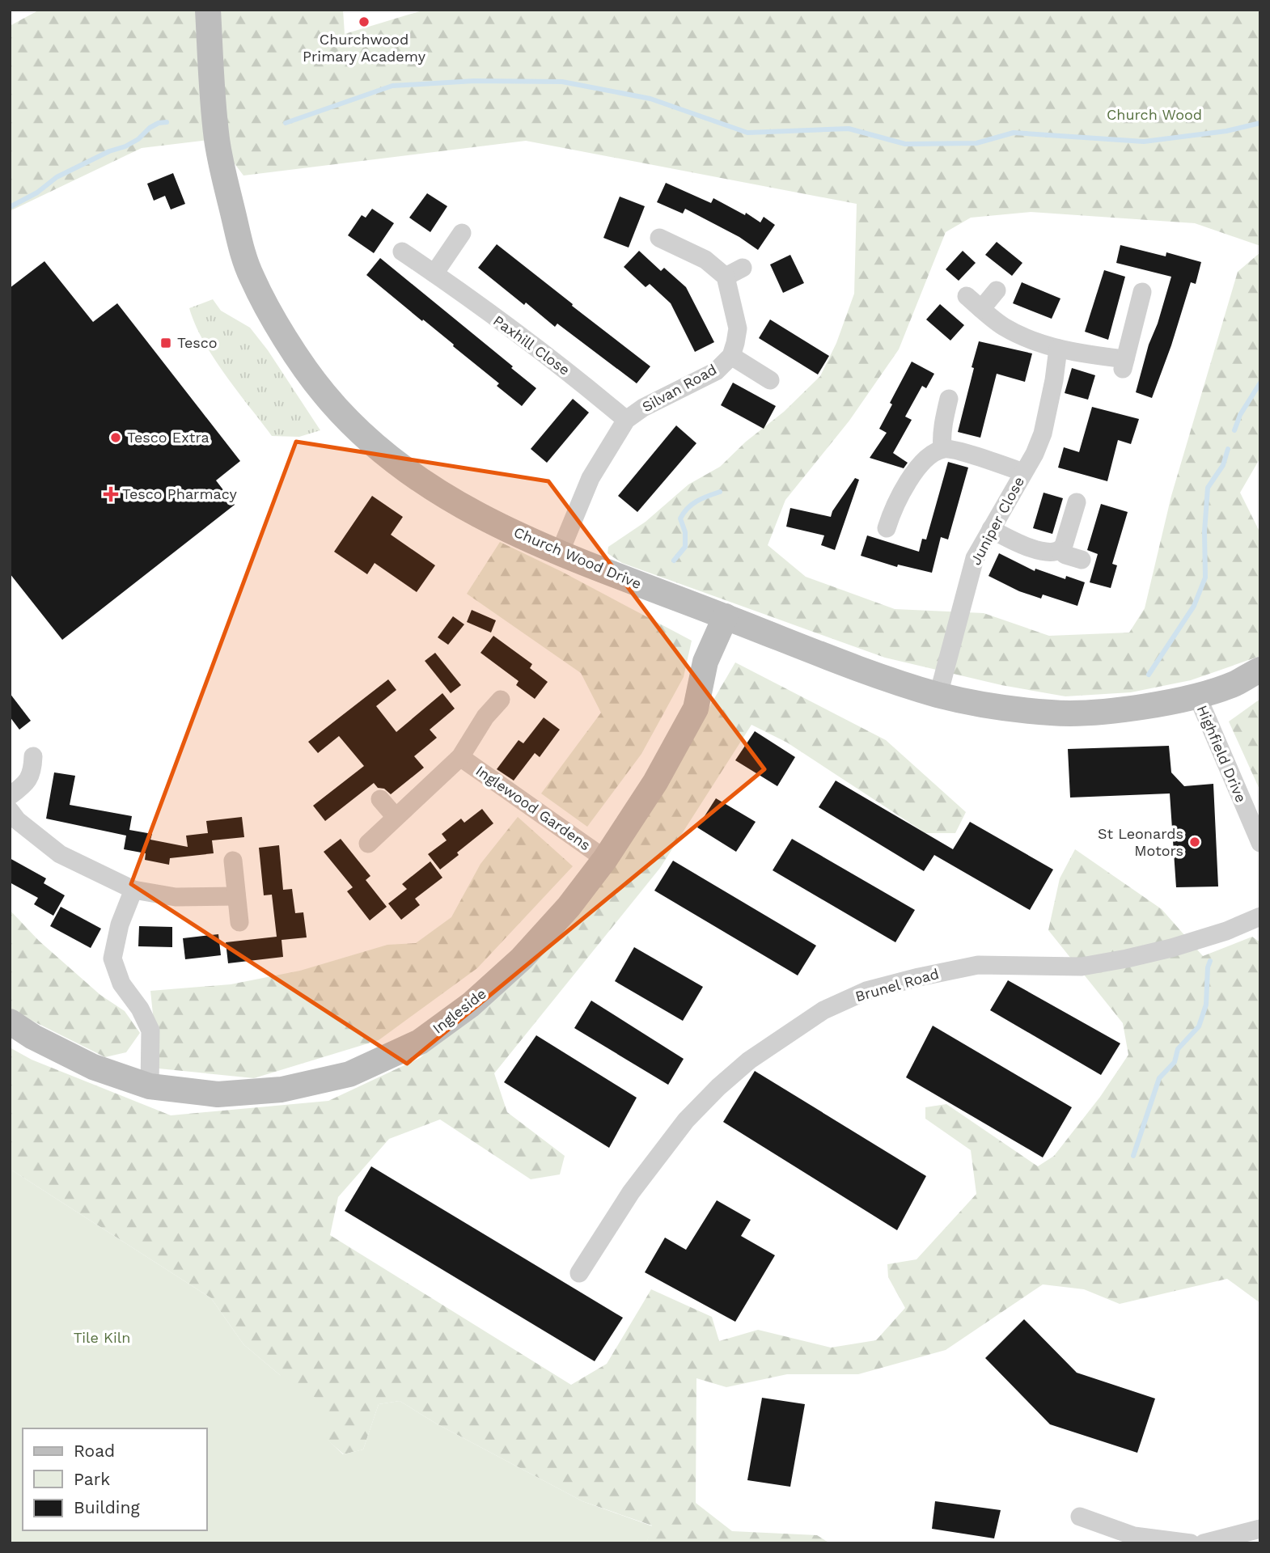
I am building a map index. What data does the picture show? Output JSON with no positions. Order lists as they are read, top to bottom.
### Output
{
  "streets": {
    "street": [
      "Paxhill Close",
      "Silvan Road",
      "Juniper Close",
      "Church Wood Drive",
      "Highfield Drive",
      "Inglewood Gardens",
      "Brunel Road",
      "Ingleside"
    ]
  },
  "crossings": [
    ["Paxhill Close", "Silvan Road"],
    ["Silvan Road", "Church Wood Drive"],
    ["Juniper Close", "Church Wood Drive"],
    ["Church Wood Drive", "Highfield Drive"],
    ["Church Wood Drive", "Ingleside"],
    ["Inglewood Gardens", "Ingleside"]
  ],
  "parks": ["Church Wood", "Tile Kiln"],
  "places": {
    "other": ["Churchwood Primary Academy", "Tesco Extra", "St Leonards Motors"],
    "transit": ["Tesco"],
    "health": ["Tesco Pharmacy"]
  },
  "legend": ["Road", "Park", "Building"]
}
